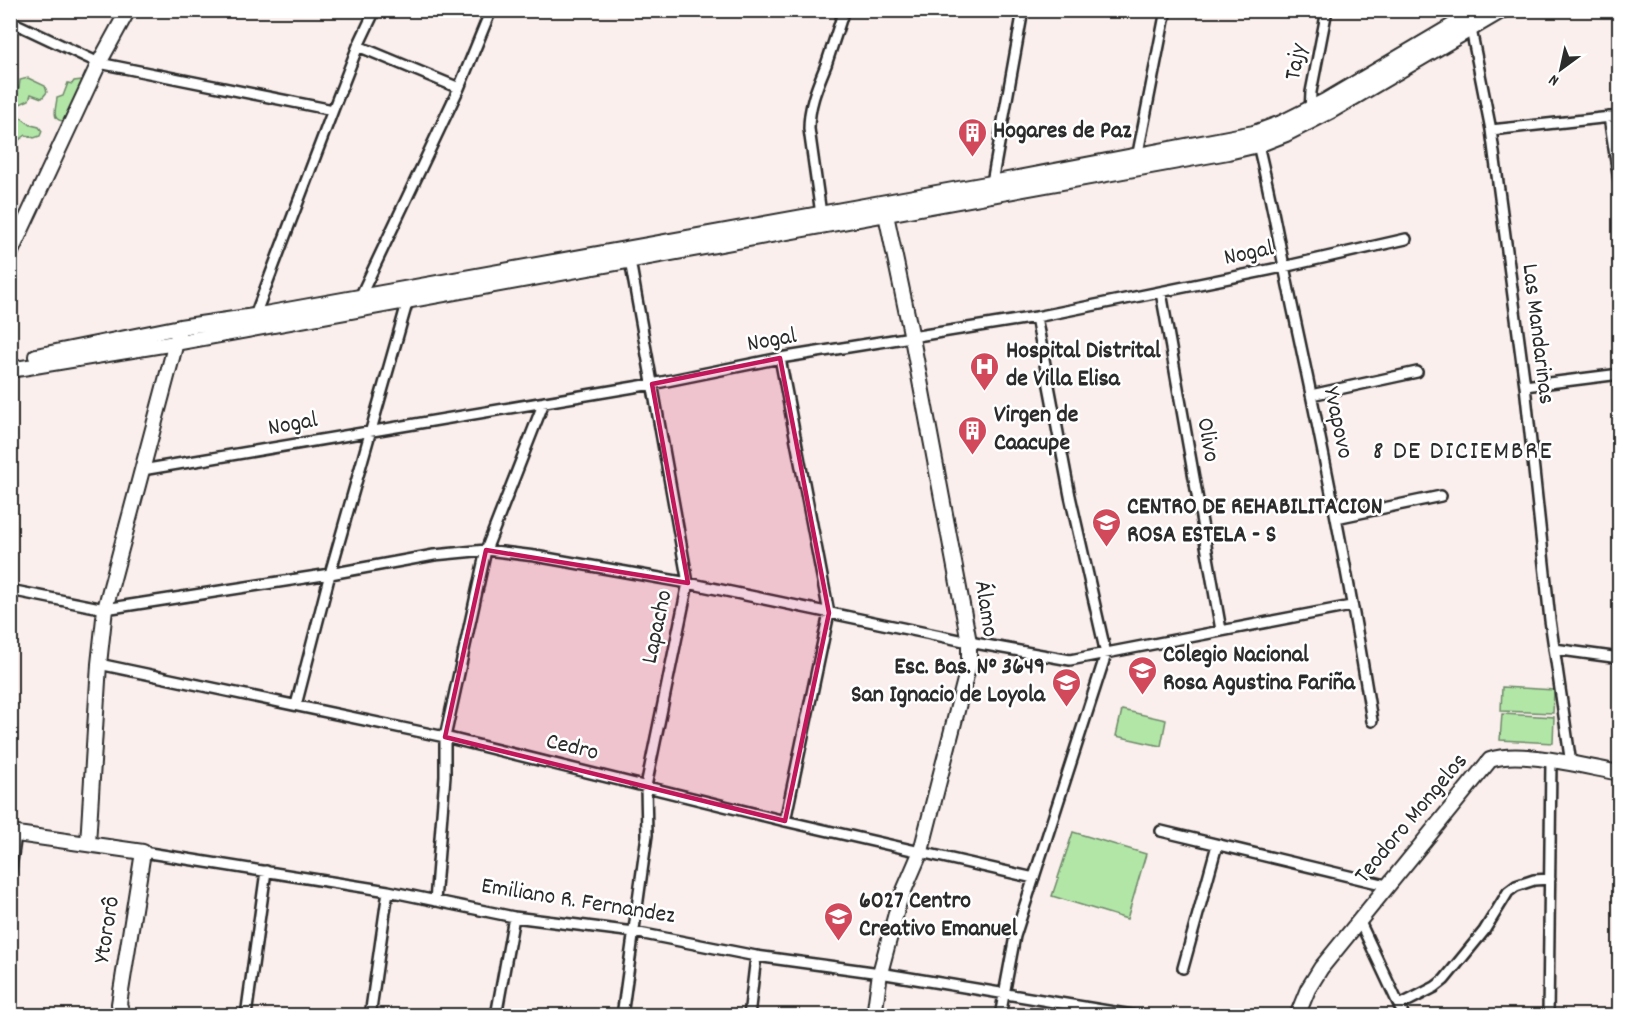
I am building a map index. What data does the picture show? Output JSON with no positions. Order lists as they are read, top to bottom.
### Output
{
  "streets": {
    "main road": [
      "Álamo",
      "Teodoro Mongelos",
      "Emiliano R. Fernandez",
      "Ytororô"
    ],
    "street": [
      "Tajy",
      "Nogal",
      "Las Mandarinas",
      "Yvapovo",
      "Olivo",
      "Lapacho",
      "Cedro"
    ]
  },
  "crossings": [
    ["Nogal", "Yvapovo"],
    ["Nogal", "Olivo"],
    ["Nogal", "Álamo"],
    ["Nogal", "Lapacho"],
    ["Las Mandarinas", "Teodoro Mongelos"],
    ["Álamo", "Cedro"],
    ["Álamo", "Emiliano R. Fernandez"],
    ["Lapacho", "Cedro"],
    ["Lapacho", "Emiliano R. Fernandez"],
    ["Emiliano R. Fernandez", "Ytororô"]
  ],
  "districts": ["8 DE DICIEMBRE"],
  "places": {
    "building": ["Hogares de Paz", "Virgen de Caacupe"],
    "hospital": ["Hospital Distrital de Villa Elisa"],
    "school or university": [
      "CENTRO DE REHABILITACION ROSA ESTELA - S",
      "Colegio Nacional Rosa Agustina Fariña",
      "Esc. Bas. N° 3649 San Ignacio de Loyola",
      "6027 Centro Creativo Emanuel"
    ]
  },
  "north": "bottom left"
}
